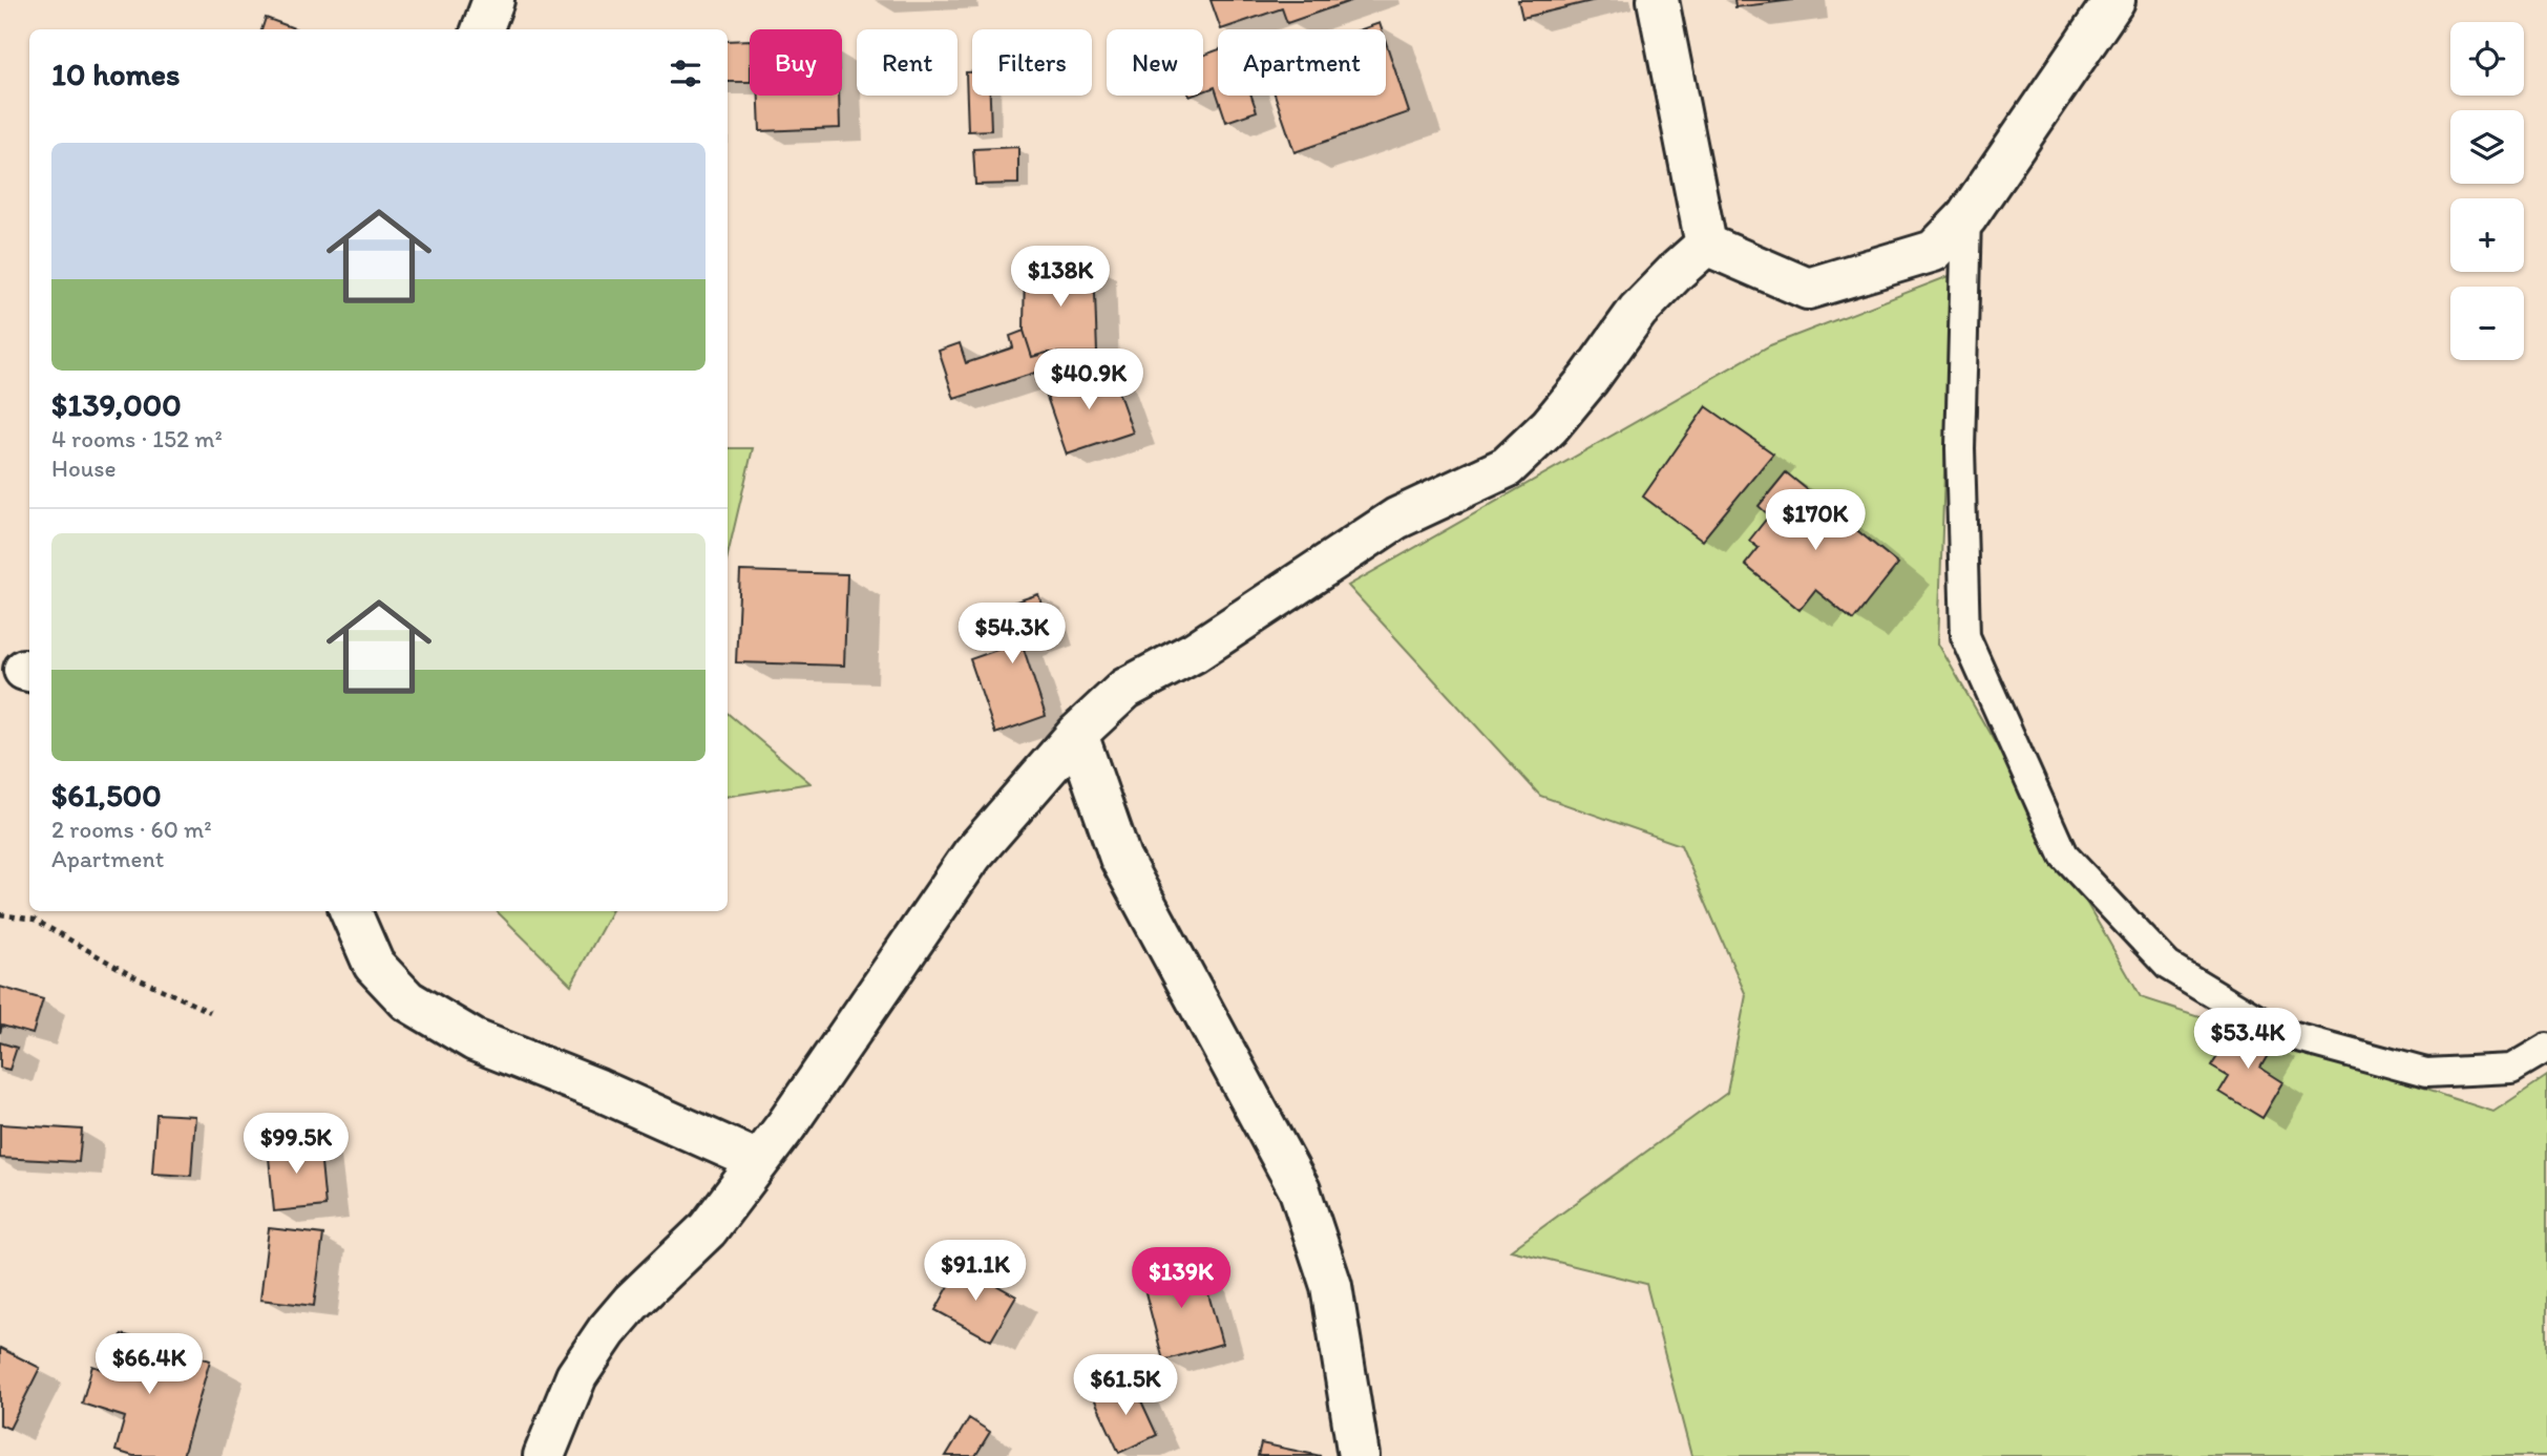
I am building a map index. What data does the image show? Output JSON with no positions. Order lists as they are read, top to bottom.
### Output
{
  "page": {
    "map_buttons": ["+", "−"],
    "chip": [
      "Buy",
      "Rent",
      "Filters",
      "New",
      "Apartment"
    ],
    "heading": "10 homes",
    "list": [
      {
        "name": "$139,000",
        "note": "4 rooms · 152 m² · House"
      },
      {
        "name": "$61,500",
        "note": "2 rooms · 60 m² · Apartment"
      }
    ],
    "price": [
      "$138K",
      "$40.9K",
      "$170K",
      "$54.3K",
      "$53.4K",
      "$99.5K",
      "$91.1K",
      "$139K",
      "$66.4K",
      "$61.5K"
    ]
  }
}
